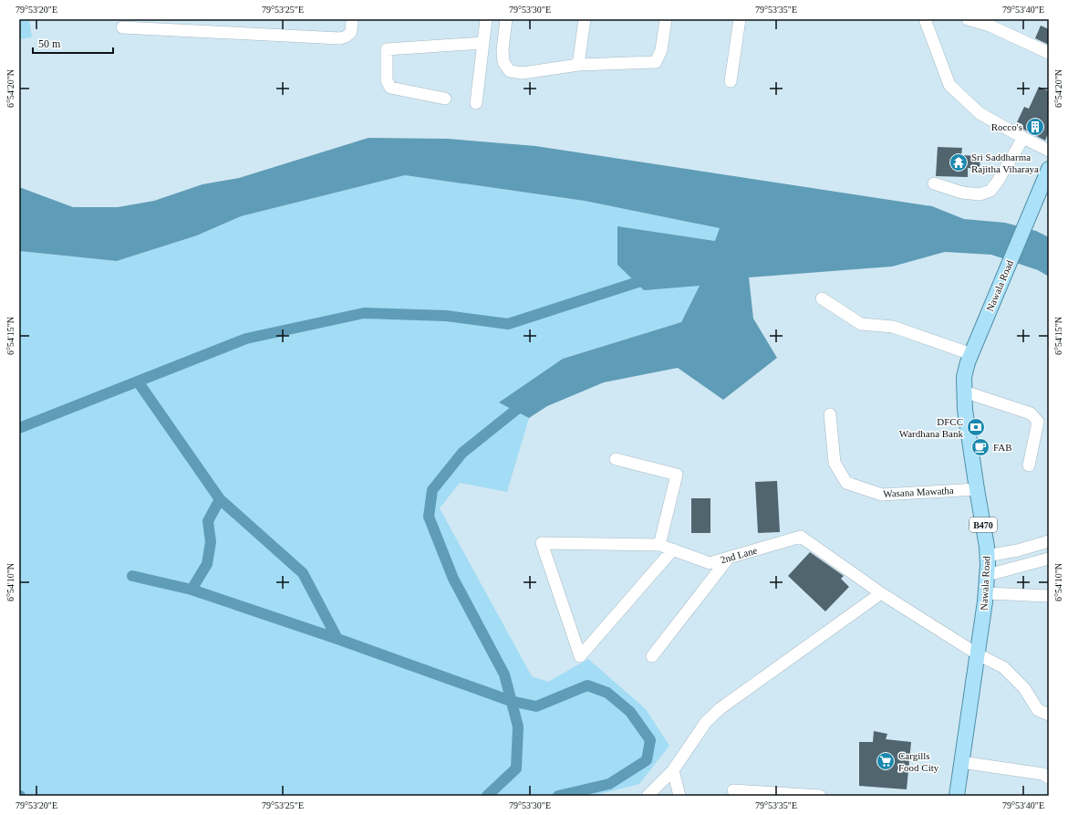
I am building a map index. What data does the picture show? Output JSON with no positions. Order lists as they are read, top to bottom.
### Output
{
  "streets": {
    "main road": ["Nawala Road", "B470"],
    "street": ["Wasana Mawatha", "2nd Lane"]
  },
  "crossings": [
    ["Nawala Road", "Wasana Mawatha"],
    ["Nawala Road", "2nd Lane"]
  ],
  "places": {
    "building": ["Rocco's"],
    "temple": ["Sri Saddharma Rajitha Viharaya"],
    "bank": ["DFCC Wardhana Bank"],
    "cafe": ["FAB"],
    "supermarket": ["Cargills Food City"]
  },
  "scale_bar": "50 m",
  "coordinates": [
    "79°53'20\"E",
    "79°53'25\"E",
    "79°53'30\"E",
    "79°53'35\"E",
    "79°53'40\"E",
    "6°54'20\"N",
    "6°54'15\"N",
    "6°54'10\"N"
  ]
}
